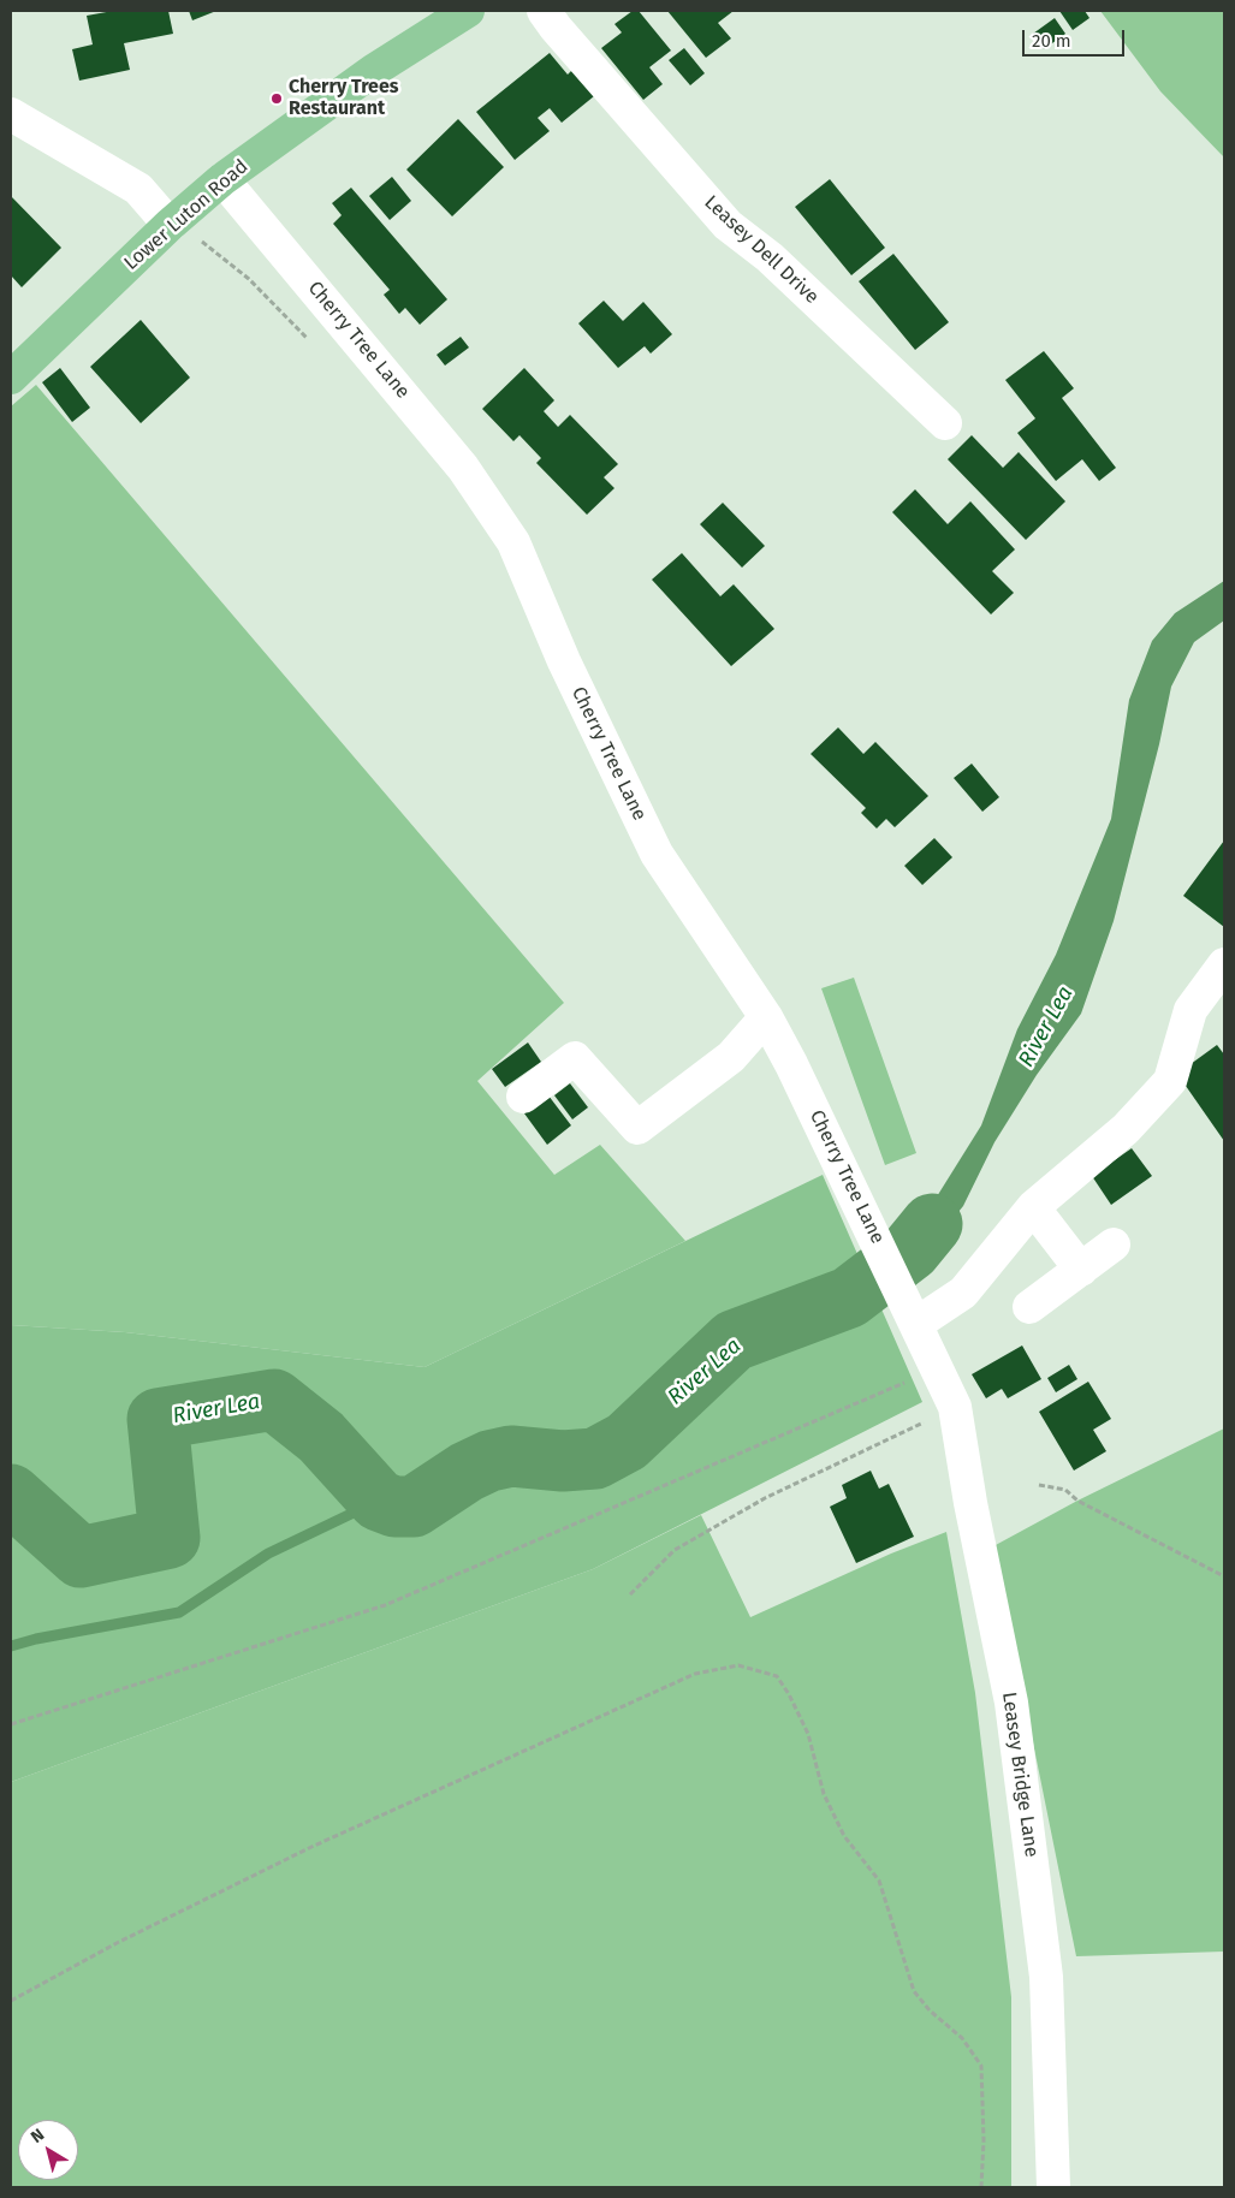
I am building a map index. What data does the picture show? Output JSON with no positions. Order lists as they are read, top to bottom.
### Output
{
  "streets": {
    "main road": ["Lower Luton Road"],
    "street": ["Leasey Dell Drive", "Cherry Tree Lane", "Leasey Bridge Lane"]
  },
  "crossings": [
    ["Lower Luton Road", "Cherry Tree Lane"],
    ["Cherry Tree Lane", "Leasey Bridge Lane"]
  ],
  "water": ["River Lea"],
  "places": ["Cherry Trees Restaurant"],
  "scale_bar": "20 m",
  "north": "top left"
}
